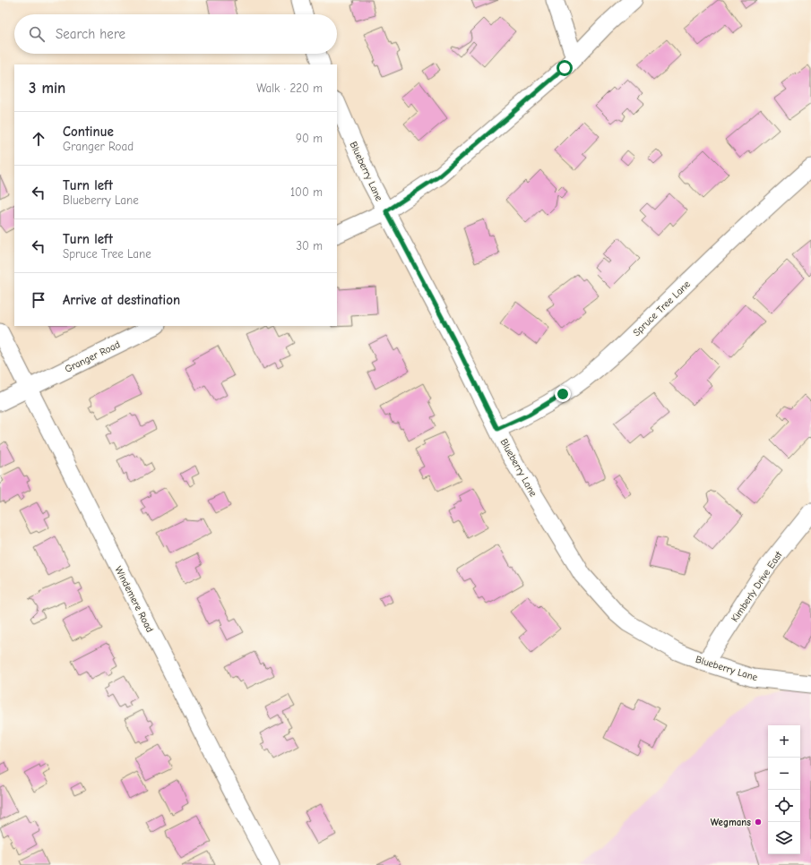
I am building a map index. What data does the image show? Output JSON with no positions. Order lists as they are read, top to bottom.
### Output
{
  "streets": {
    "street": [
      "Blueberry Lane",
      "Spruce Tree Lane",
      "Granger Road",
      "Kimberly Drive East",
      "Windemere Road"
    ]
  },
  "crossings": [
    ["Blueberry Lane", "Spruce Tree Lane"],
    ["Blueberry Lane", "Kimberly Drive East"],
    ["Granger Road", "Windemere Road"]
  ],
  "places": ["Wegmans"],
  "page": {
    "search": "Search here",
    "heading": ["3 min", "Walk · 220 m"],
    "list": [
      ["Continue", "Granger Road", "90 m"],
      ["Turn left", "Blueberry Lane", "100 m"],
      ["Turn left", "Spruce Tree Lane", "30 m"],
      "Arrive at destination"
    ],
    "map_buttons": ["+", "−"]
  }
}
